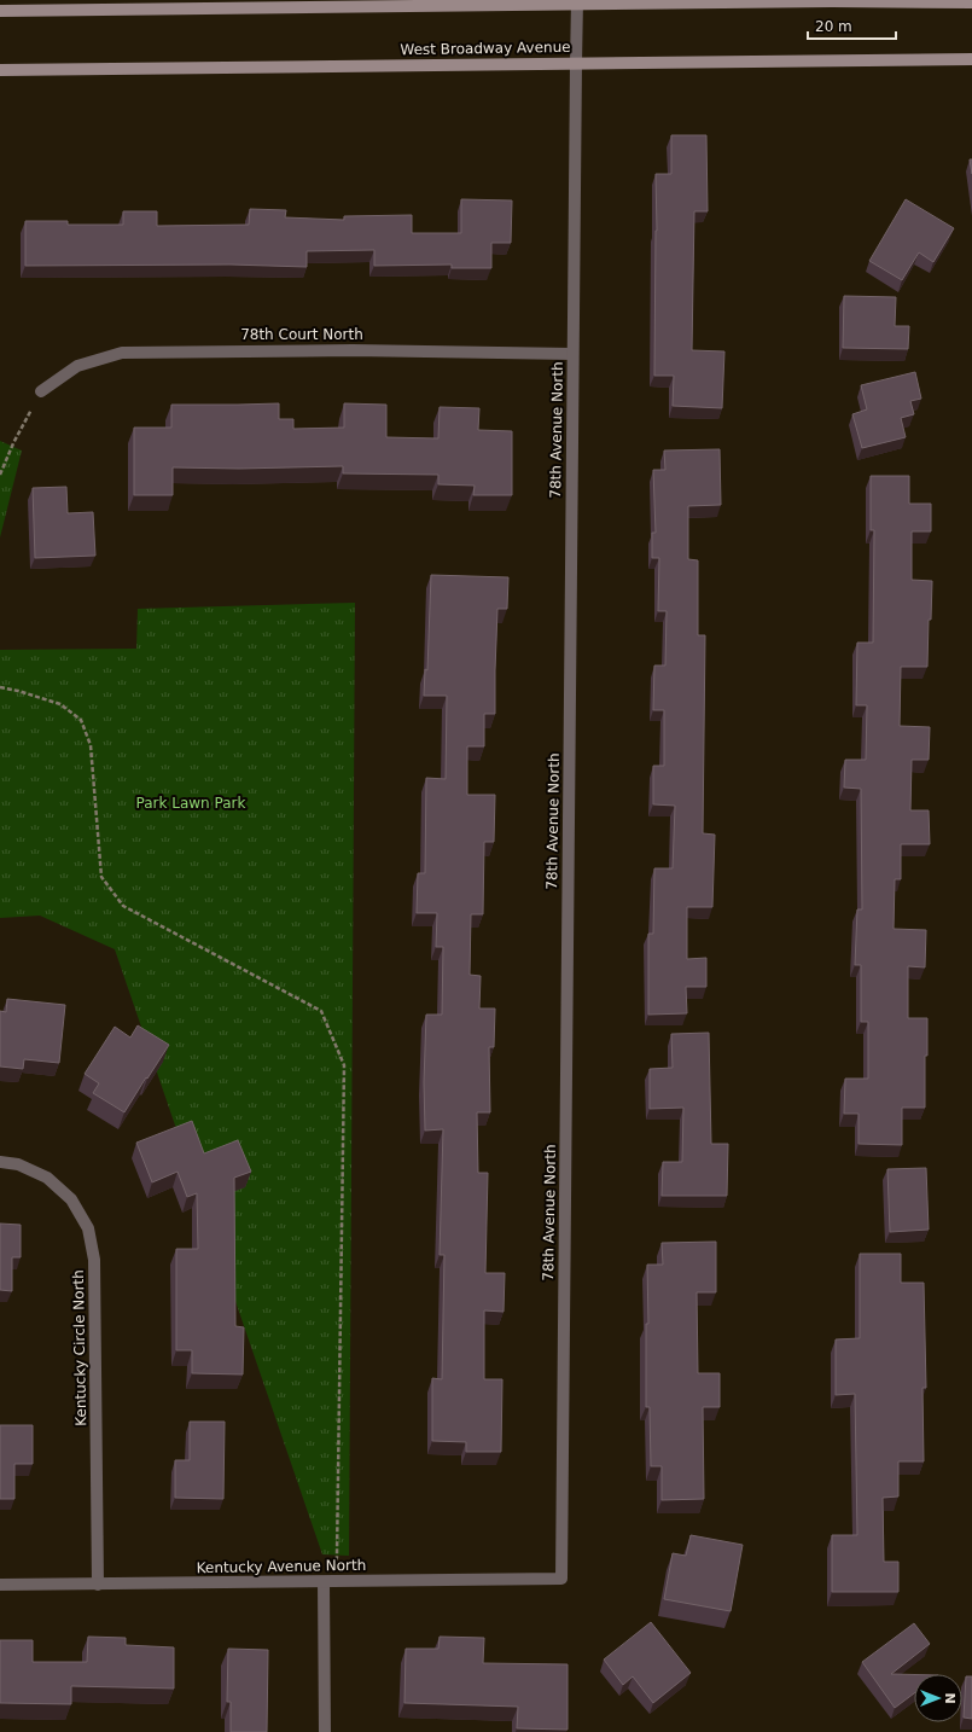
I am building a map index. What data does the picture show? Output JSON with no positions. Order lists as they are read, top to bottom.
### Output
{
  "streets": {
    "main road": ["West Broadway Avenue"],
    "street": [
      "78th Court North",
      "78th Avenue North",
      "Kentucky Circle North",
      "Kentucky Avenue North"
    ]
  },
  "crossings": [
    ["West Broadway Avenue", "78th Avenue North"],
    ["78th Court North", "78th Avenue North"],
    ["78th Avenue North", "Kentucky Avenue North"],
    ["Kentucky Circle North", "Kentucky Avenue North"]
  ],
  "parks": ["Park Lawn Park"],
  "scale_bar": "20 m",
  "north": "right"
}
